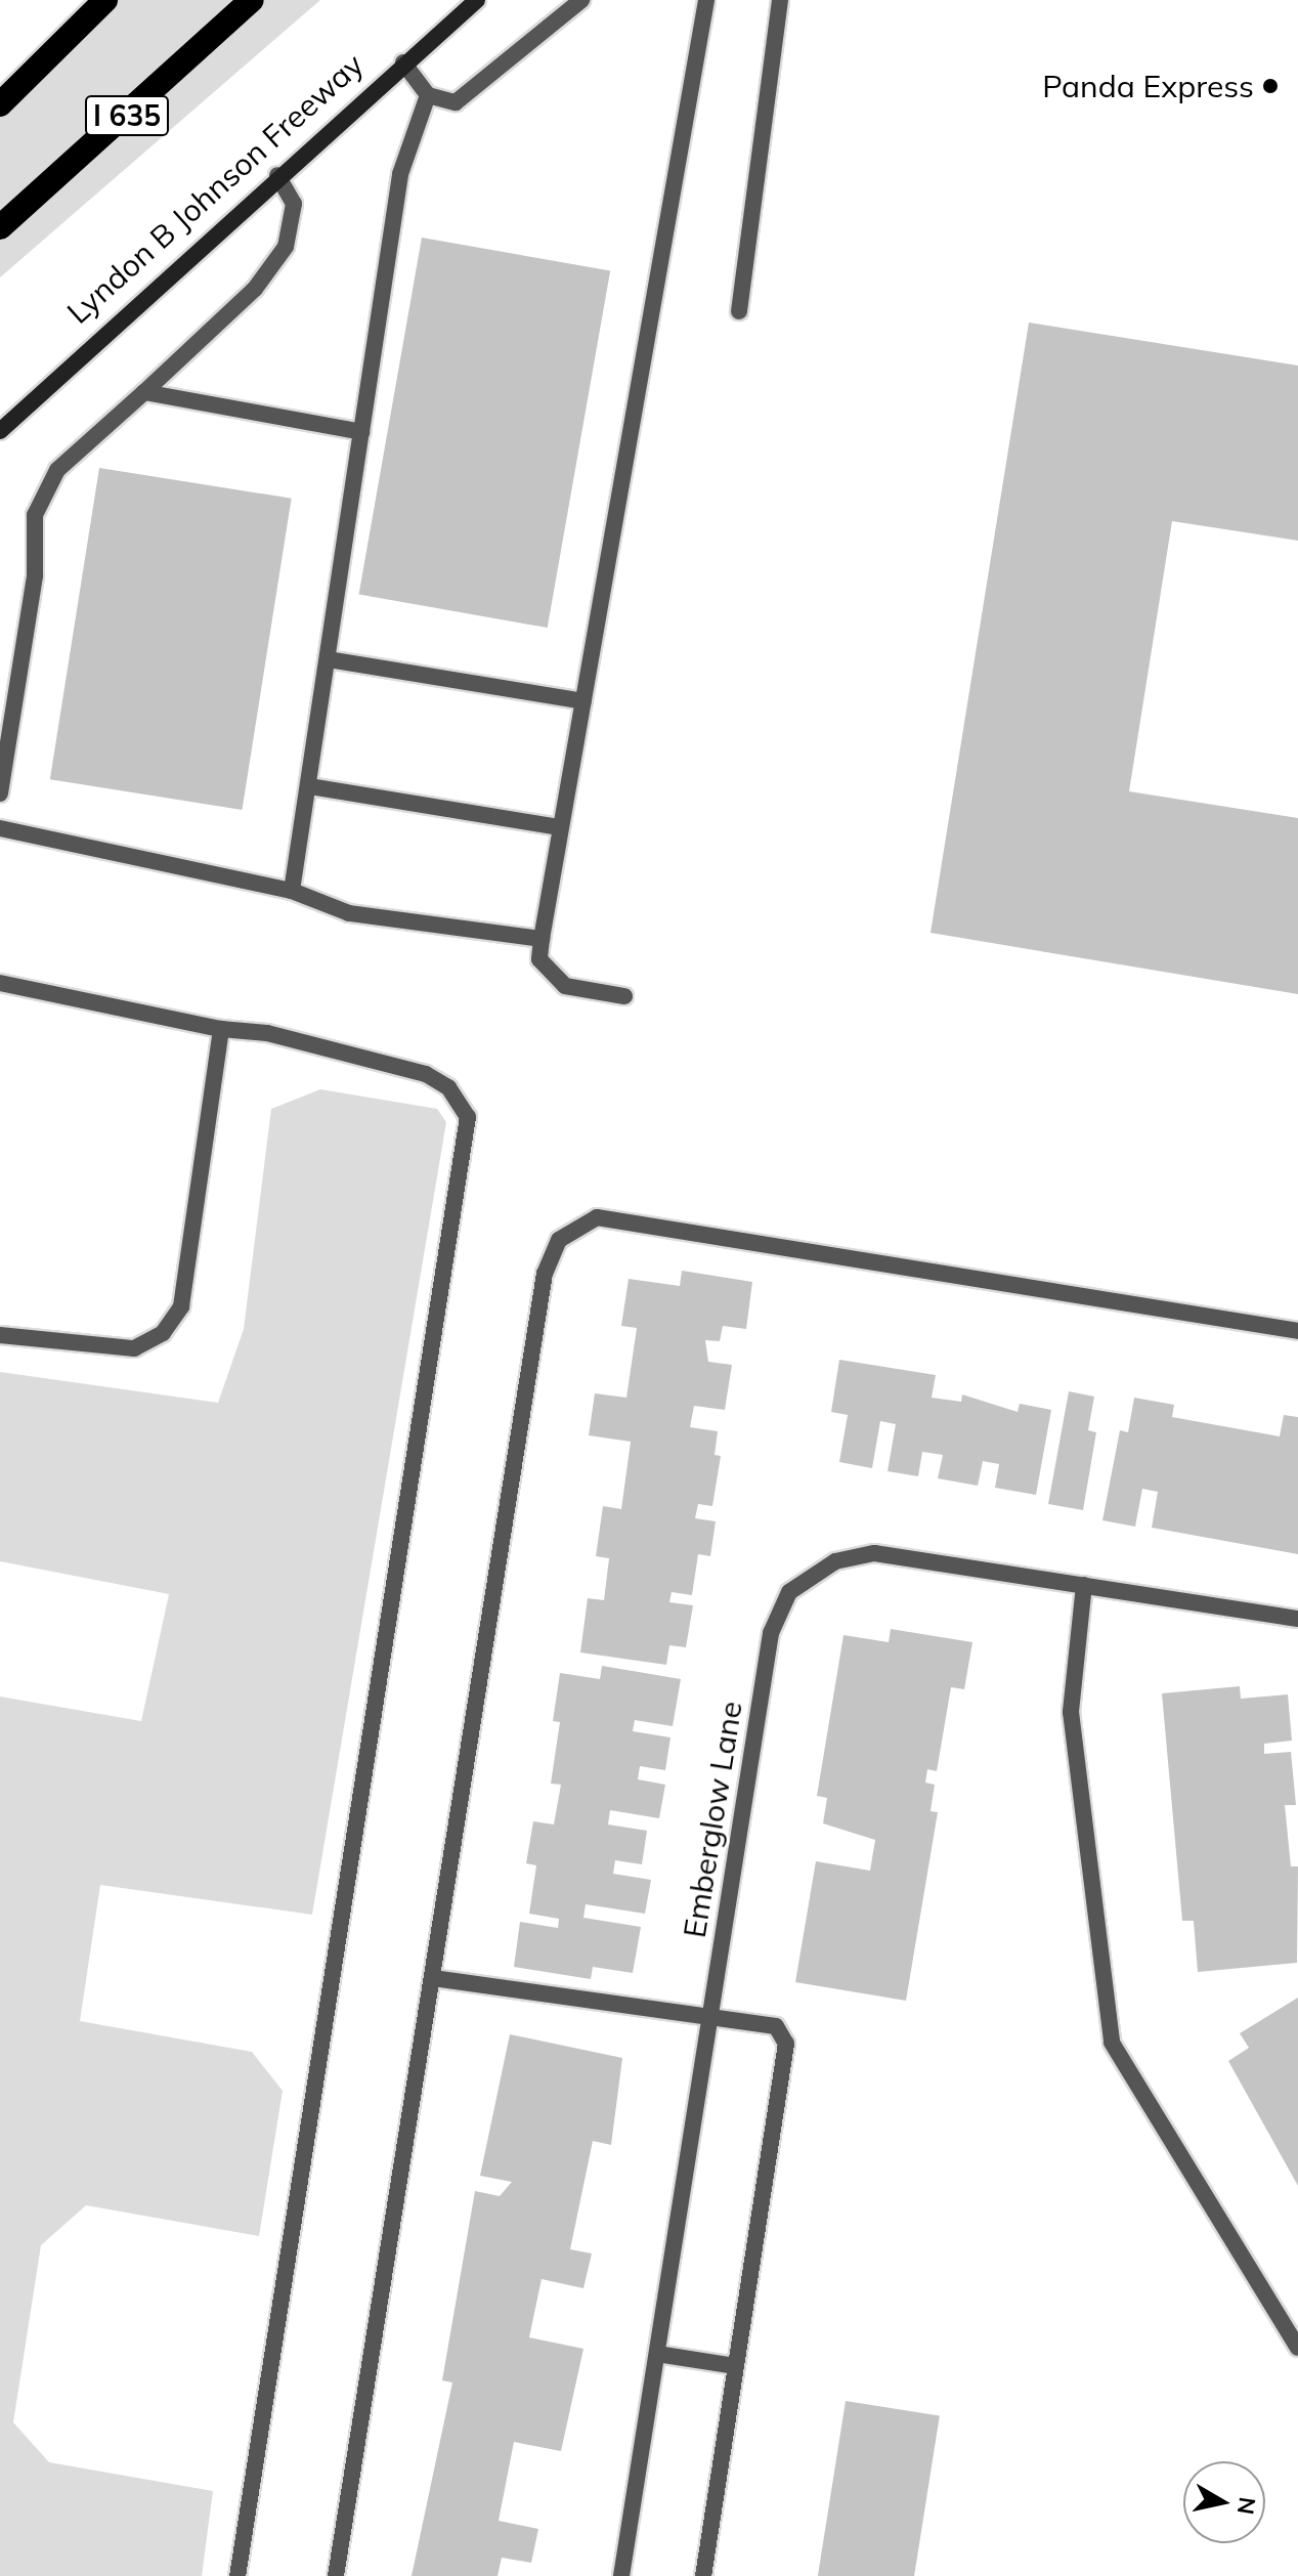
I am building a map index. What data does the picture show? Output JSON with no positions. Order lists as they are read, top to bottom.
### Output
{
  "streets": {
    "highway": ["I 635"],
    "main road": ["Lyndon B Johnson Freeway"],
    "street": ["Emberglow Lane"]
  },
  "places": ["Panda Express"],
  "north": "right"
}
